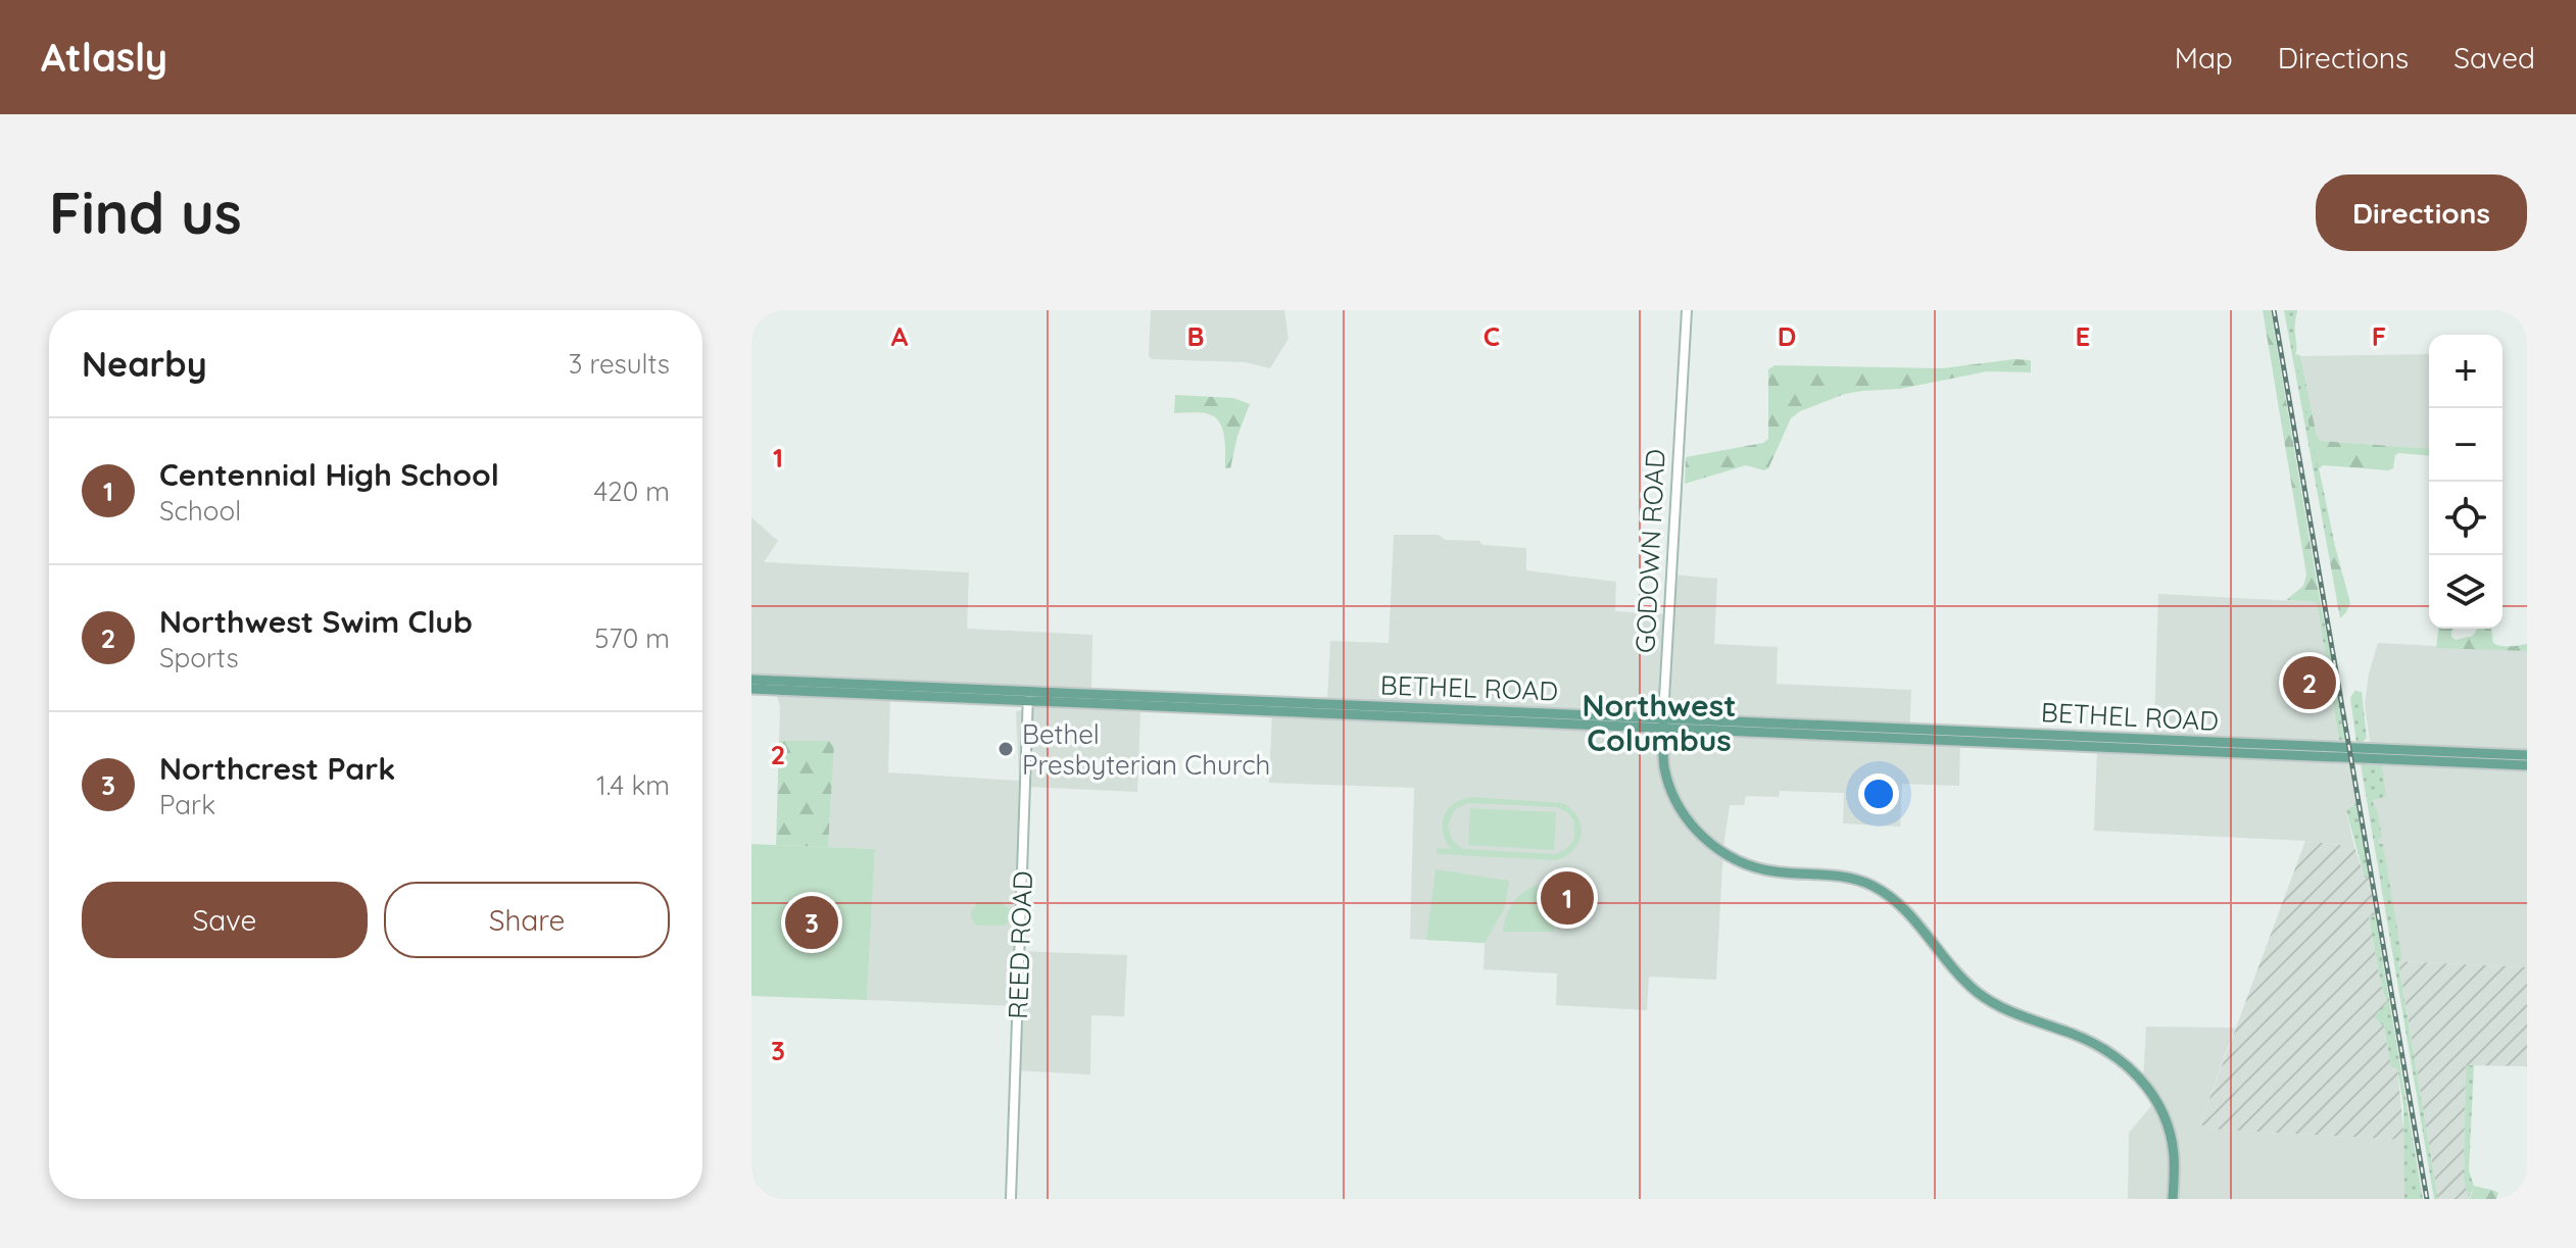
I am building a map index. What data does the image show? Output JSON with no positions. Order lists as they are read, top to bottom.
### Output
{
  "streets": {
    "main road": ["GODOWN ROAD", "BETHEL ROAD", "REED ROAD"]
  },
  "crossings": [
    ["GODOWN ROAD", "BETHEL ROAD"],
    ["BETHEL ROAD", "REED ROAD"]
  ],
  "districts": ["Northwest Columbus"],
  "places": ["Bethel Presbyterian Church"],
  "page": {
    "header": "Atlasly",
    "nav": ["Map", "Directions", "Saved"],
    "buttons": [
      "Directions",
      ["Save", "Share"]
    ],
    "title": "Find us",
    "heading": ["Nearby", "3 results"],
    "map_buttons": ["+", "−"],
    "list": [
      {
        "mark": "1",
        "name": "Centennial High School",
        "note": "School",
        "value": "420 m"
      },
      {
        "mark": "2",
        "name": "Northwest Swim Club",
        "note": "Sports",
        "value": "570 m"
      },
      {
        "mark": "3",
        "name": "Northcrest Park",
        "note": "Park",
        "value": "1.4 km"
      }
    ],
    "pins": ["2", "1", "3"]
  },
  "grid": {
    "columns": [
      "A",
      "B",
      "C",
      "D",
      "E",
      "F"
    ],
    "rows": ["1", "2", "3"]
  }
}
